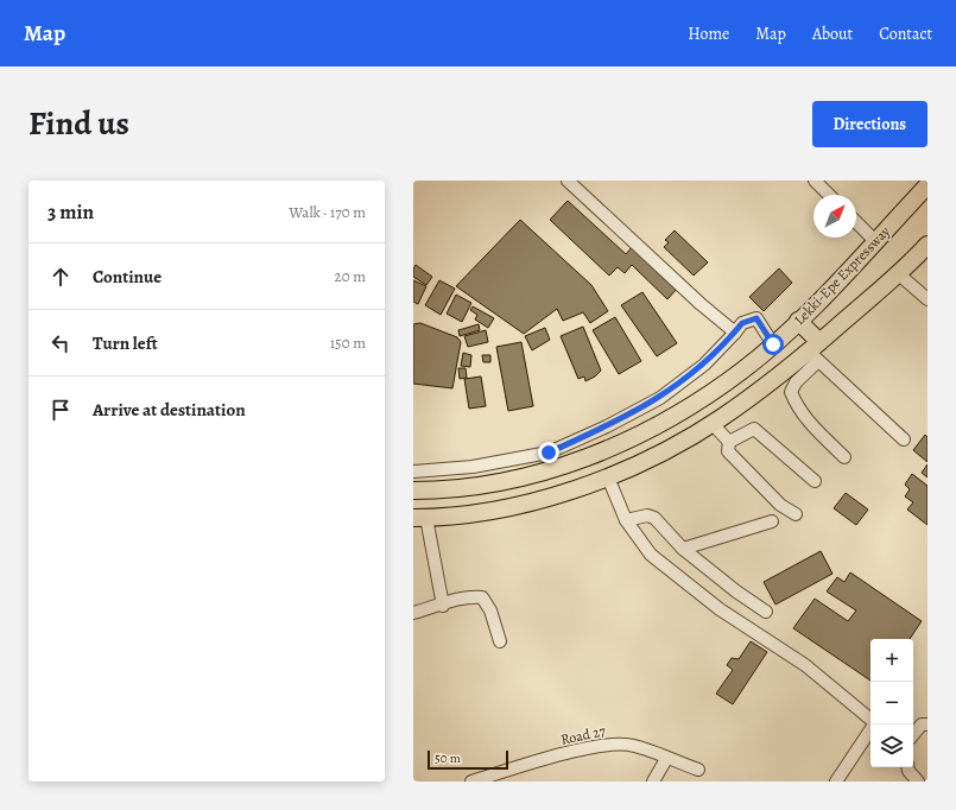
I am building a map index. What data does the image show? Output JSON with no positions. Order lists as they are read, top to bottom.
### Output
{
  "streets": {
    "highway": ["Lekki-Epe Expressway"],
    "street": ["Road 27"]
  },
  "scale_bar": "50 m",
  "north": "top right",
  "page": {
    "header": "Map",
    "nav": [
      "Home",
      "Map",
      "About",
      "Contact"
    ],
    "title": "Find us",
    "buttons": "Directions",
    "heading": ["3 min", "Walk · 170 m"],
    "list": [
      ["Continue", "20 m"],
      ["Turn left", "150 m"],
      "Arrive at destination"
    ],
    "map_buttons": ["+", "−"],
    "scale": "50 m"
  }
}
